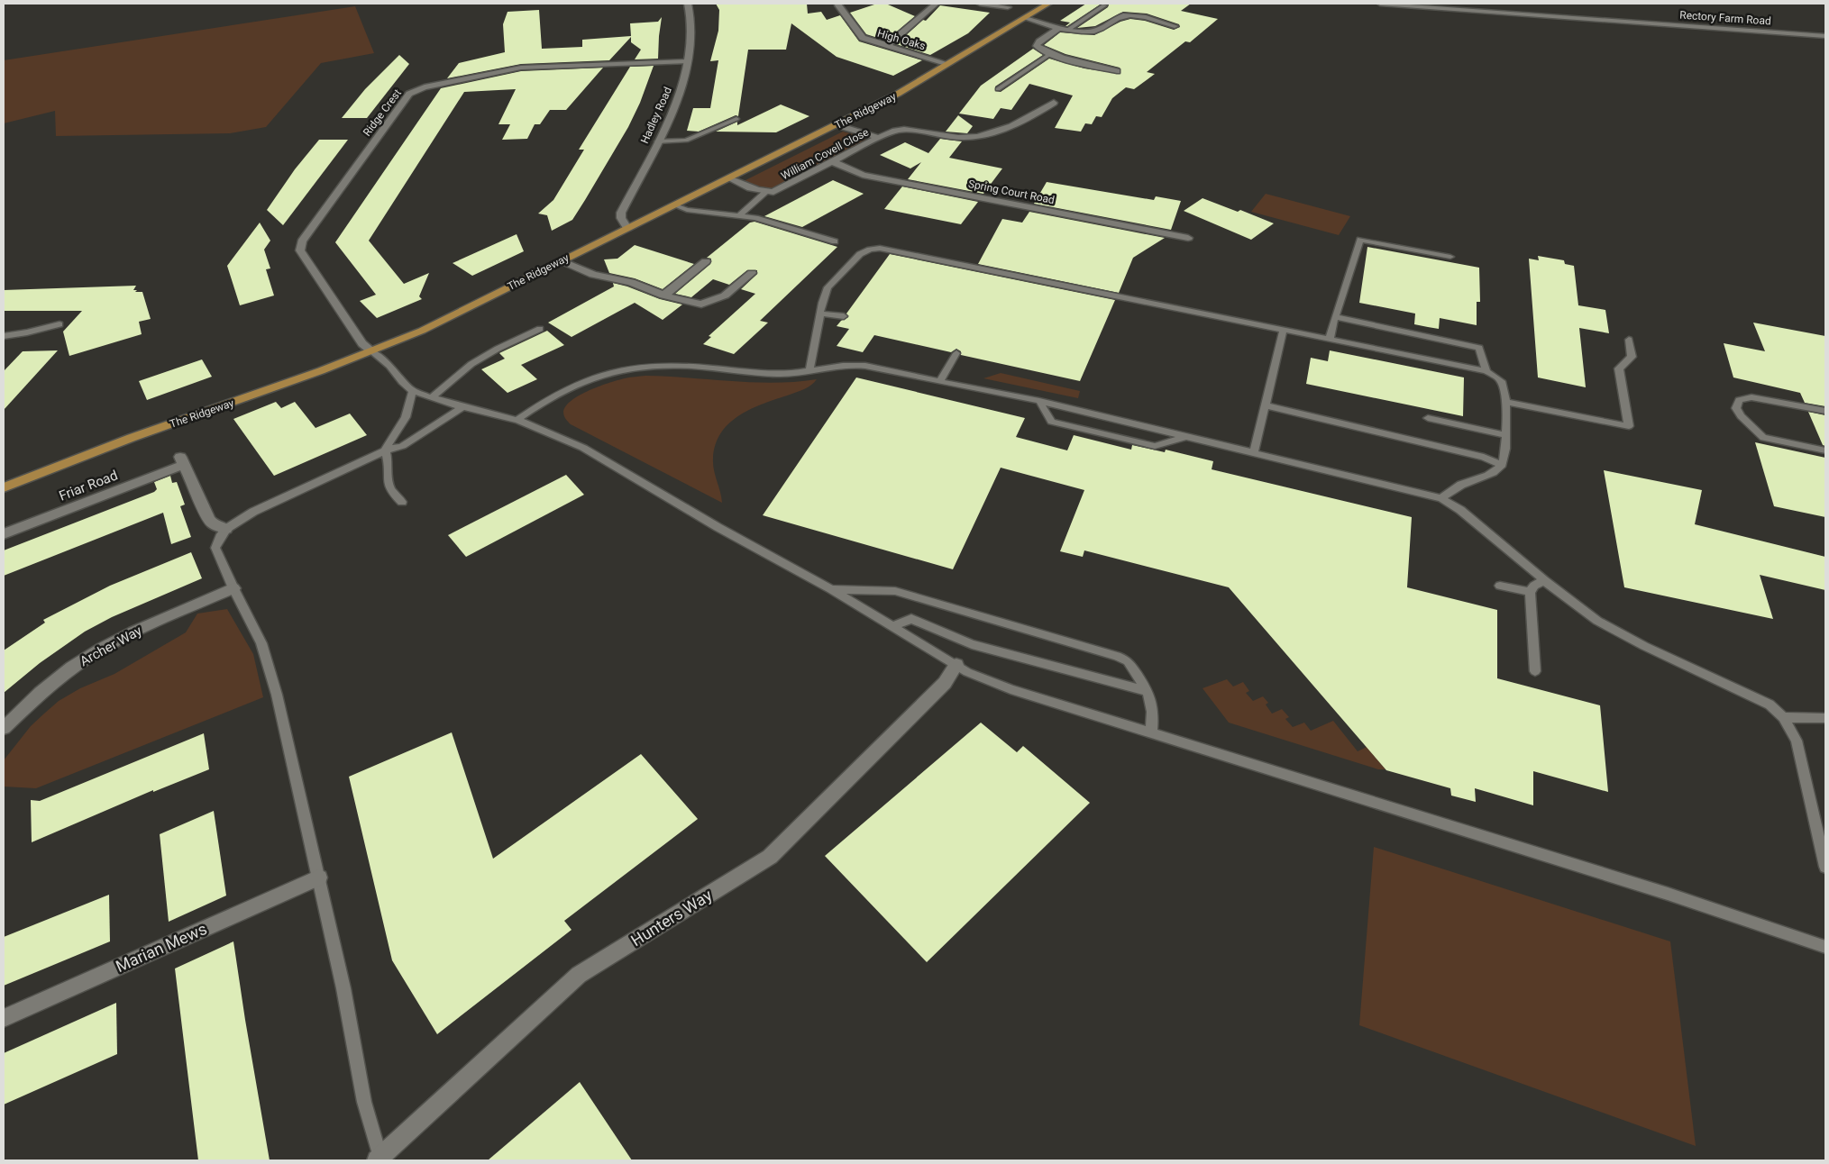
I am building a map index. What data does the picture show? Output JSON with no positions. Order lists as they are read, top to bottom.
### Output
{
  "streets": {
    "main road": ["The Ridgeway"],
    "street": [
      "High Oaks",
      "Ridge Crest",
      "Hadley Road",
      "William Covell Close",
      "Spring Court Road",
      "Friar Road",
      "Archer Way",
      "Hunters Way",
      "Marian Mews"
    ],
    "lane": ["Rectory Farm Road"]
  },
  "crossings": [
    ["High Oaks", "The Ridgeway"],
    ["The Ridgeway", "Ridge Crest"],
    ["The Ridgeway", "Hadley Road"],
    ["The Ridgeway", "William Covell Close"],
    ["Ridge Crest", "Hadley Road"],
    ["William Covell Close", "Spring Court Road"]
  ]
}
